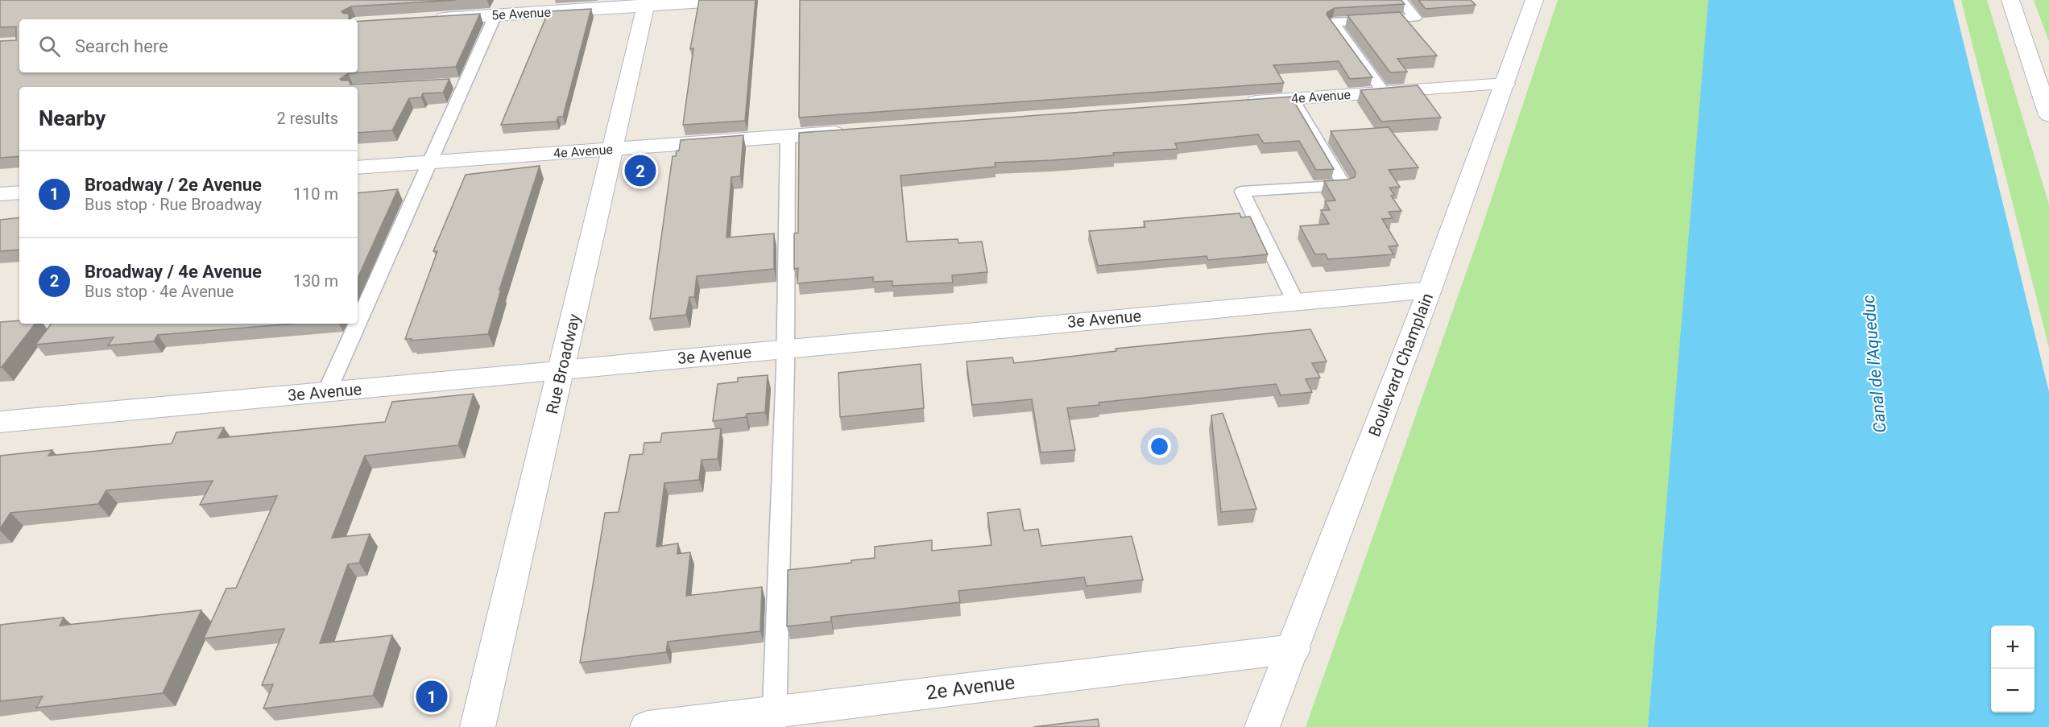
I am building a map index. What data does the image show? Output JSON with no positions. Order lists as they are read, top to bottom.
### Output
{
  "streets": {
    "street": [
      "5e Avenue",
      "4e Avenue",
      "3e Avenue",
      "Rue Broadway",
      "Boulevard Champlain",
      "2e Avenue"
    ]
  },
  "crossings": [
    ["5e Avenue", "Rue Broadway"],
    ["4e Avenue", "Rue Broadway"],
    ["4e Avenue", "Boulevard Champlain"],
    ["3e Avenue", "Rue Broadway"],
    ["3e Avenue", "Boulevard Champlain"],
    ["Boulevard Champlain", "2e Avenue"]
  ],
  "water": ["Canal de l'Aqueduc"],
  "page": {
    "search": "Search here",
    "heading": ["Nearby", "2 results"],
    "list": [
      {
        "mark": "1",
        "name": "Broadway / 2e Avenue",
        "note": "Bus stop · Rue Broadway",
        "value": "110 m"
      },
      {
        "mark": "2",
        "name": "Broadway / 4e Avenue",
        "note": "Bus stop · 4e Avenue",
        "value": "130 m"
      }
    ],
    "pins": ["2", "1"],
    "map_buttons": ["+", "−"]
  }
}
